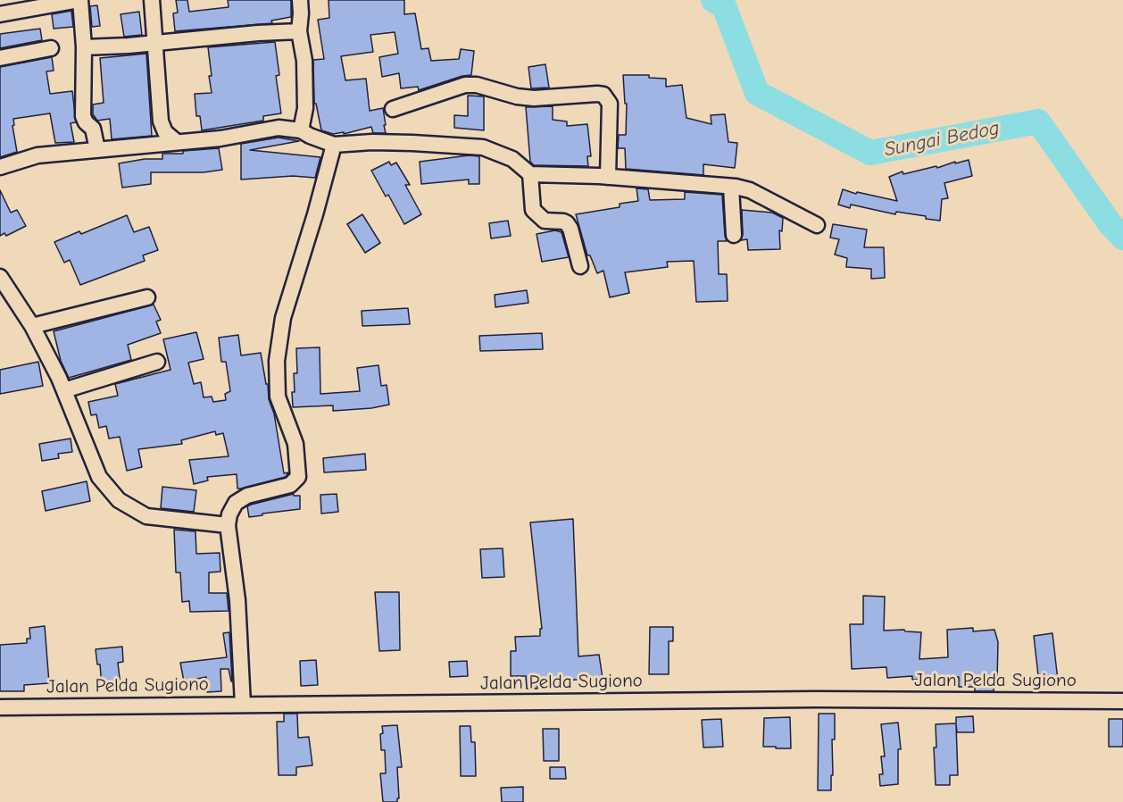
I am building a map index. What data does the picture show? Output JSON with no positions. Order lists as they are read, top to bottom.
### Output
{
  "streets": {
    "street": ["Jalan Pelda Sugiono"]
  },
  "water": ["Sungai Bedog"]
}
